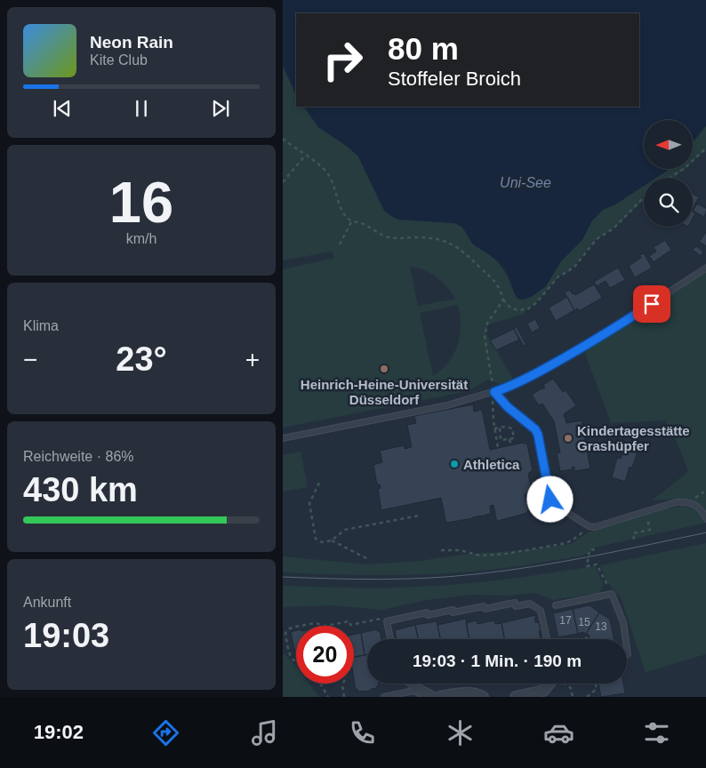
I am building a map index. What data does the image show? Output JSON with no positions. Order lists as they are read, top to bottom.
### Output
{
  "water": ["Uni-See"],
  "places": ["Heinrich-Heine-Universität Düsseldorf", "Kindertagesstätte Grashüpfer", "Athletica"],
  "house_numbers": ["17", "15", "13"],
  "north": "left",
  "page": {
    "turn": ["80 m", "Stoffeler Broich"],
    "song": ["Neon Rain", "Kite Club"],
    "tile": [
      ["16", "km/h"],
      "Klima",
      ["Reichweite · 86%", "430 km"],
      ["Ankunft", "19:03"]
    ],
    "heat": ["−", "23°", "+"],
    "limit": "20",
    "trip": "19:03 · 1 Min. · 190 m",
    "tabs": "19:02"
  }
}
